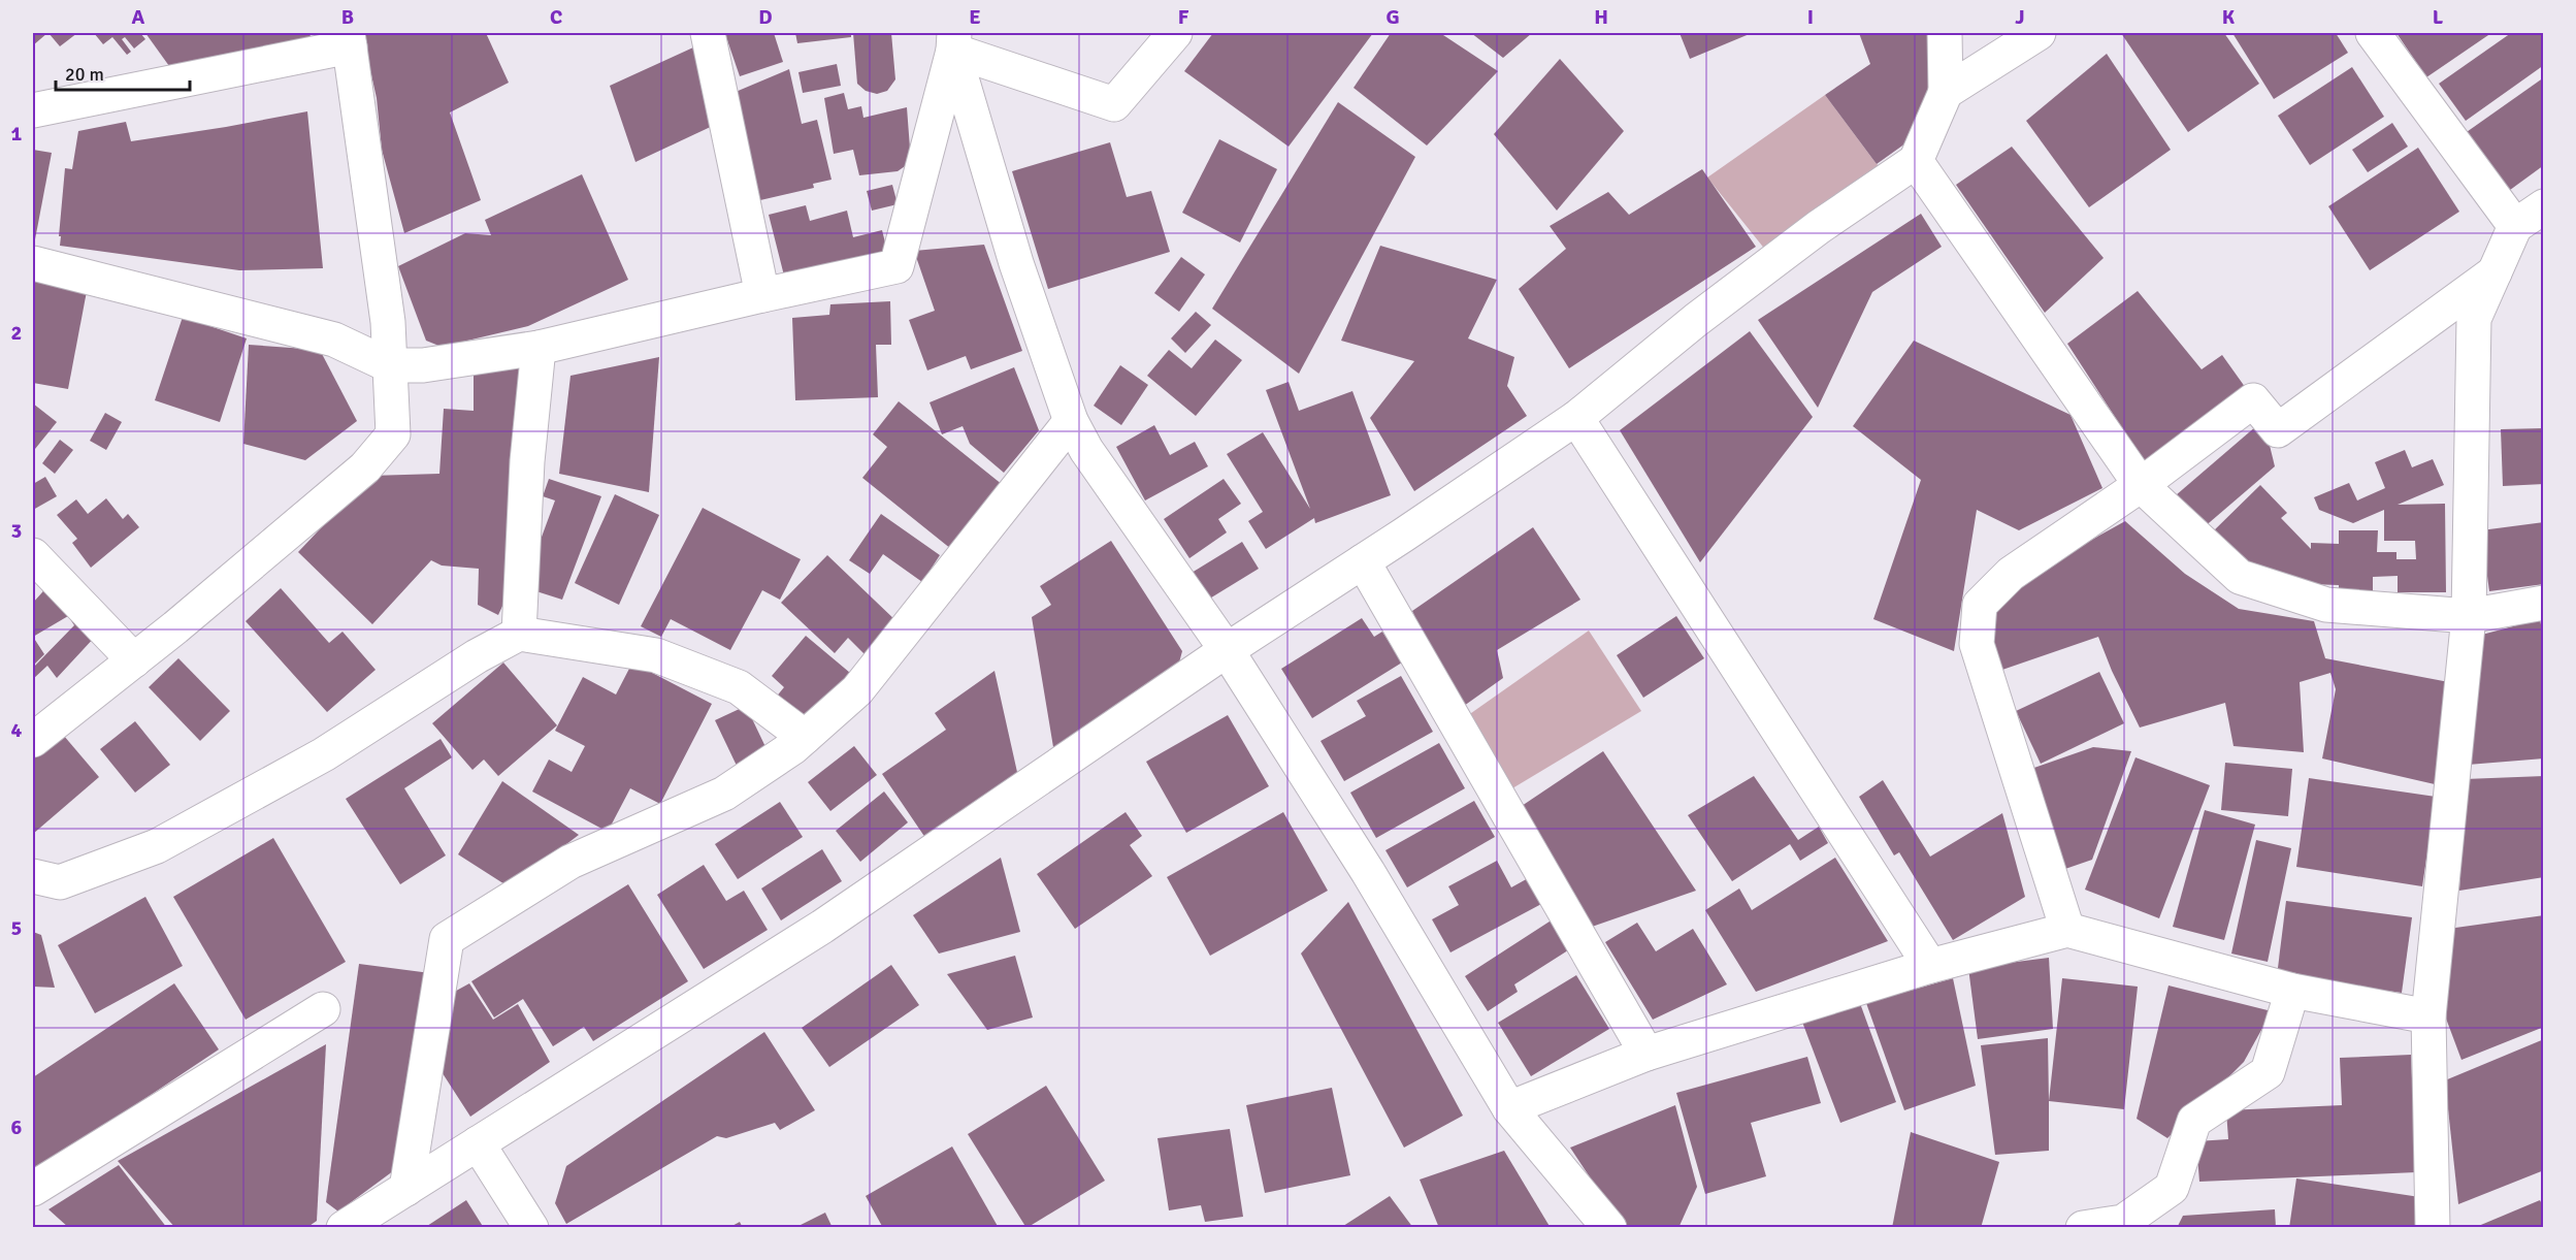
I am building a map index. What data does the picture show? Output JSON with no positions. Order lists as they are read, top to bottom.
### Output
{
  "scale_bar": "20 m",
  "grid": {
    "columns": [
      "A",
      "B",
      "C",
      "D",
      "E",
      "F",
      "G",
      "H",
      "I",
      "J",
      "K",
      "L"
    ],
    "rows": [
      "1",
      "2",
      "3",
      "4",
      "5",
      "6"
    ]
  }
}
